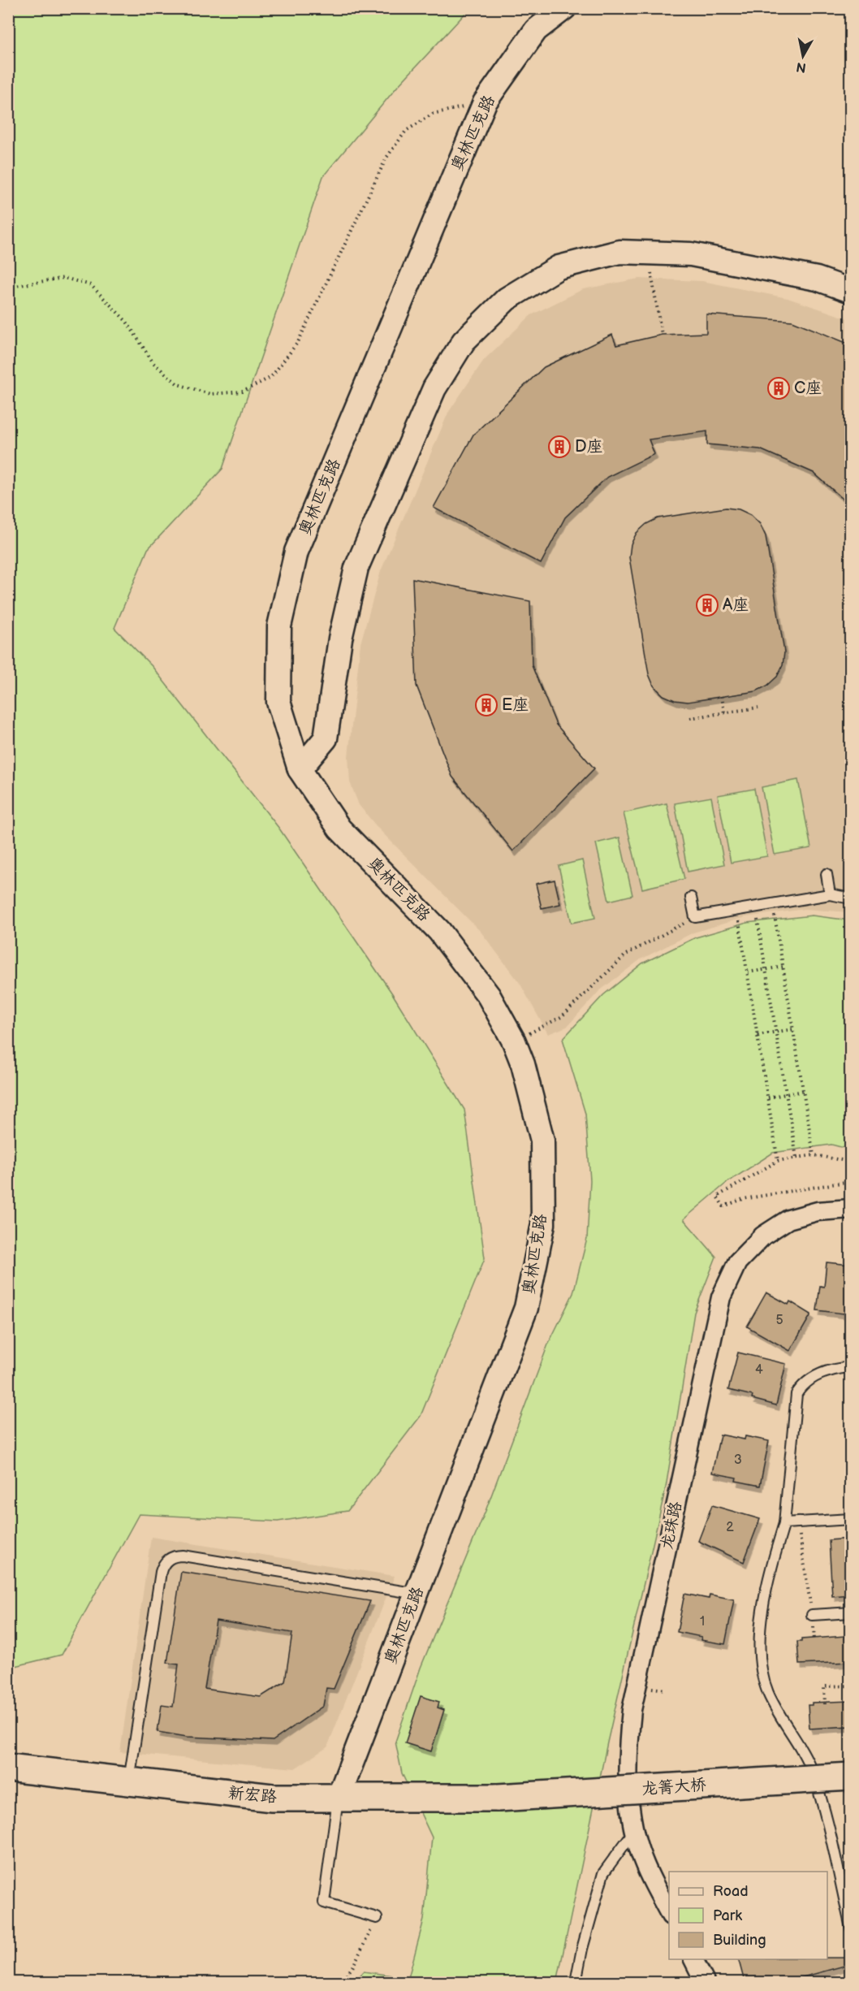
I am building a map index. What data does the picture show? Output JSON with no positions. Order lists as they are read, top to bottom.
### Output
{
  "streets": {
    "main road": ["龙箐大桥", "新宏路"],
    "street": ["奥林匹克路", "龙珠路"]
  },
  "crossings": [
    ["奥林匹克路", "新宏路"],
    ["龙箐大桥", "新宏路"]
  ],
  "places": {
    "building": [
      "C座",
      "D座",
      "A座",
      "E座"
    ]
  },
  "house_numbers": [
    "5",
    "4",
    "3",
    "2",
    "1"
  ],
  "legend": ["Road", "Park", "Building"],
  "north": "bottom"
}
